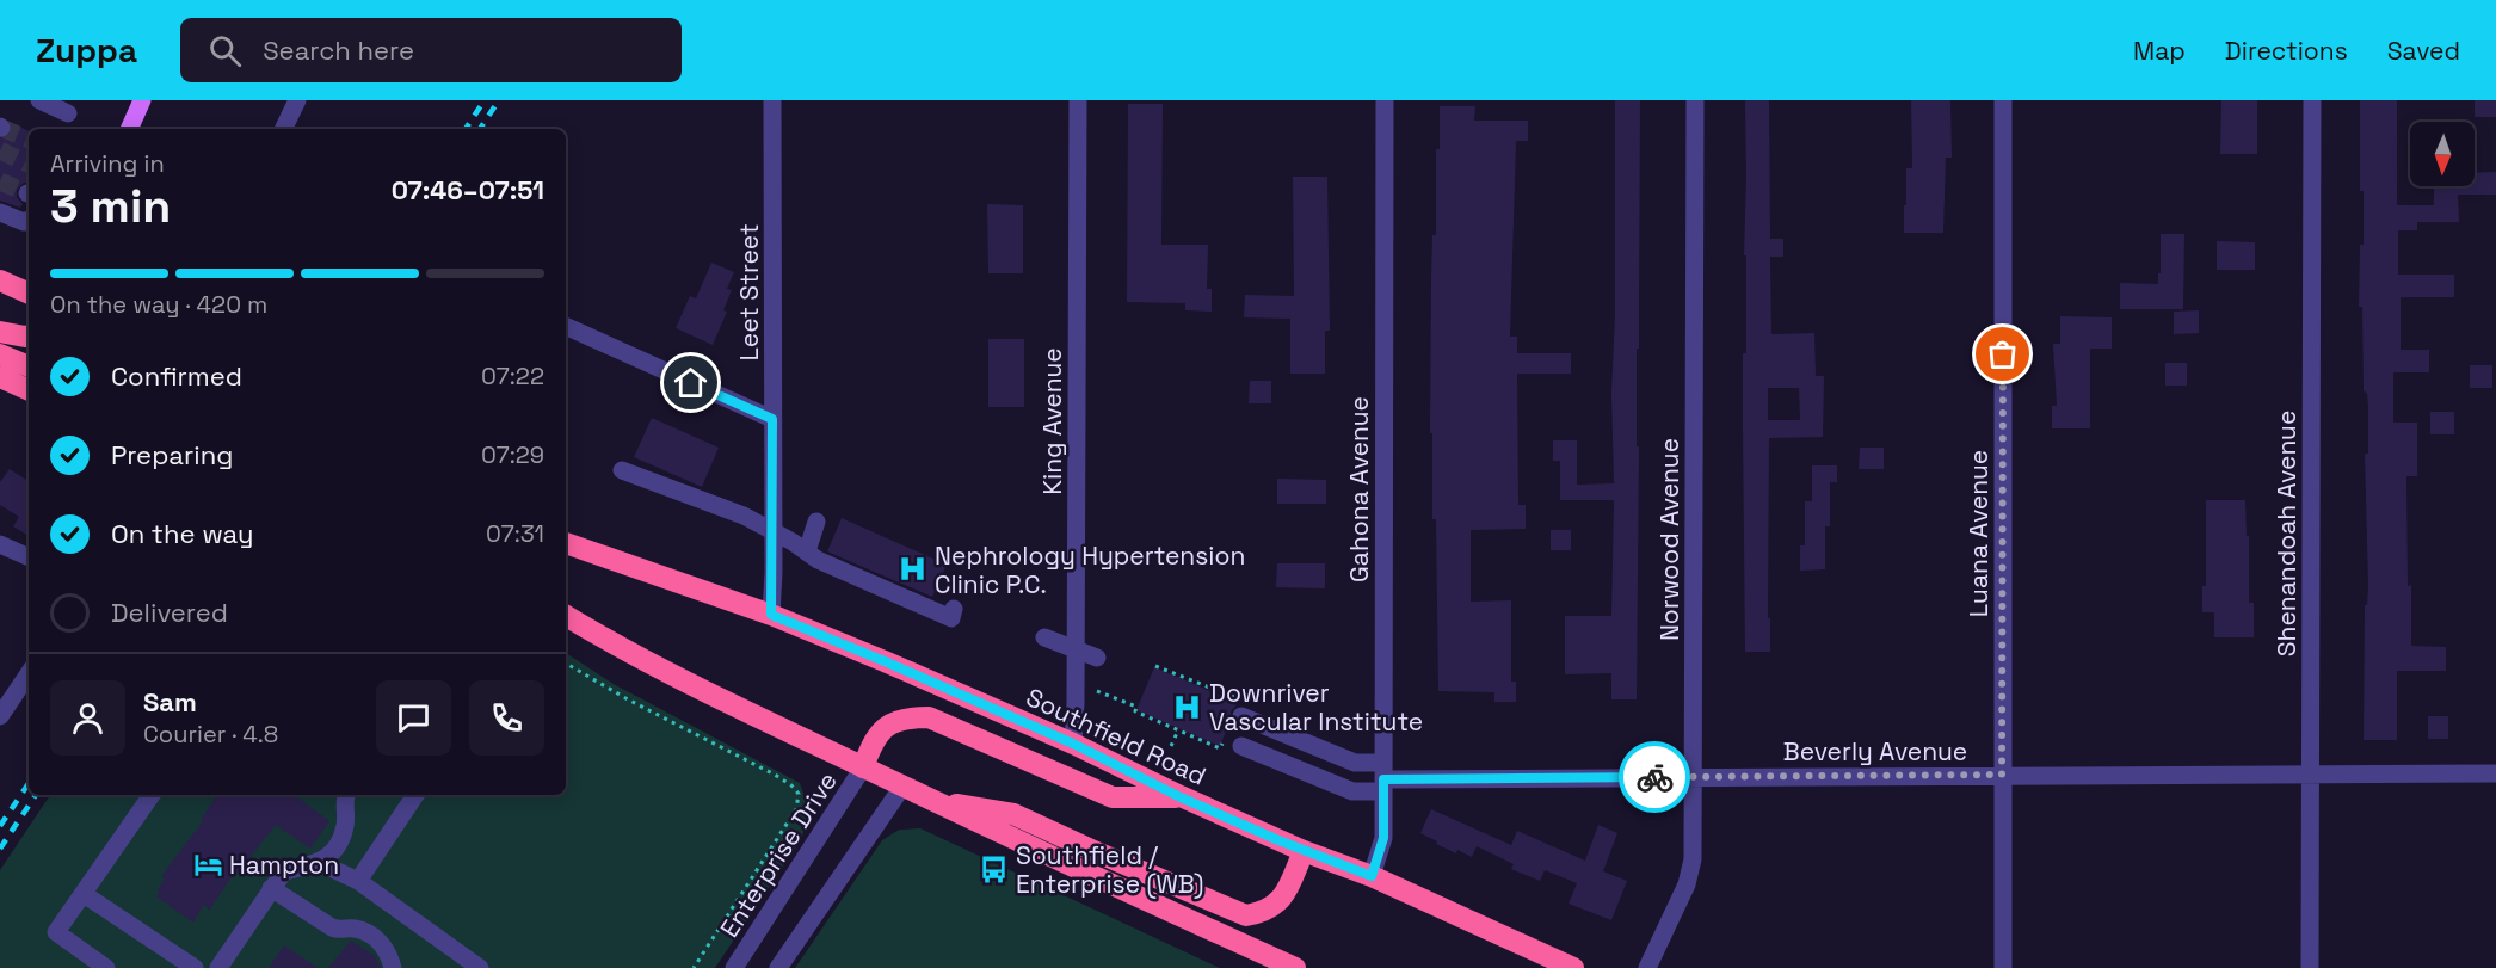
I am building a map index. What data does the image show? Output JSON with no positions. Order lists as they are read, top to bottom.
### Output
{
  "streets": {
    "highway": ["Southfield Road"],
    "street": [
      "Leet Street",
      "King Avenue",
      "Gahona Avenue",
      "Luana Avenue",
      "Shenandoah Avenue",
      "Norwood Avenue",
      "Beverly Avenue",
      "Enterprise Drive"
    ]
  },
  "crossings": [
    ["Leet Street", "Southfield Road"],
    ["King Avenue", "Southfield Road"],
    ["Gahona Avenue", "Southfield Road"],
    ["Gahona Avenue", "Beverly Avenue"],
    ["Luana Avenue", "Beverly Avenue"],
    ["Shenandoah Avenue", "Beverly Avenue"],
    ["Norwood Avenue", "Beverly Avenue"]
  ],
  "places": {
    "hospital": ["Nephrology Hypertension Clinic P.C.", "Downriver Vascular Institute"],
    "hotel": ["Hampton"],
    "bus stop": ["Southfield / Enterprise (WB)"]
  },
  "north": "bottom",
  "page": {
    "header": "Zuppa",
    "search": "Search here",
    "nav": ["Map", "Directions", "Saved"],
    "heading": ["3 min", "Arriving in", "07:46–07:51"],
    "panel": ["Sam", "Courier · 4.8"],
    "bar": "On the way · 420 m",
    "list": [
      ["Confirmed", "07:22"],
      ["Preparing", "07:29"],
      ["On the way", "07:31"],
      "Delivered"
    ]
  }
}
